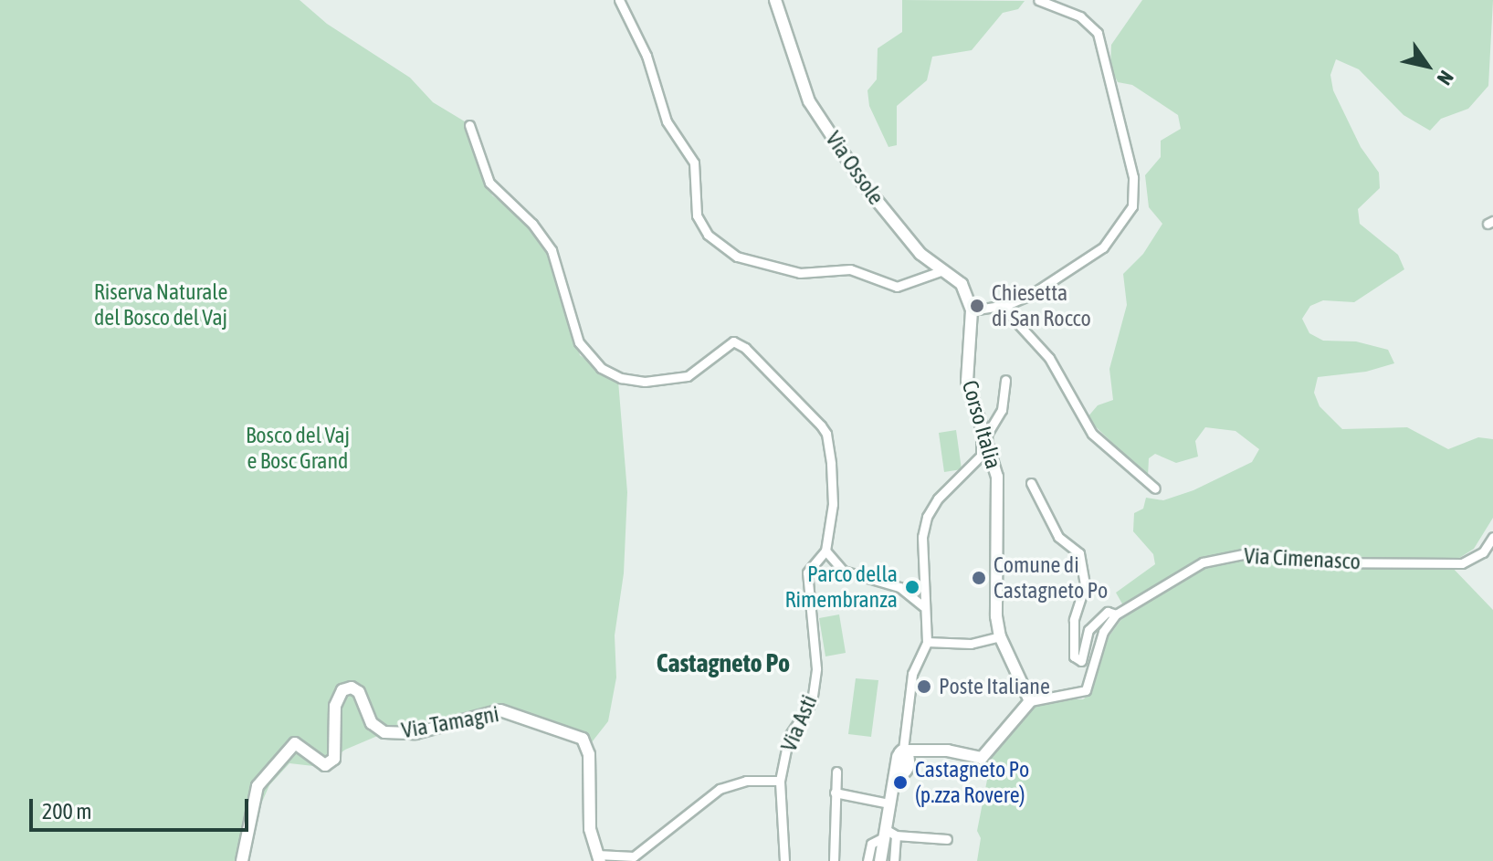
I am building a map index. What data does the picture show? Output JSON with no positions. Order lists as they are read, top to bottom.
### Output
{
  "streets": {
    "street": [
      "Via Ossole",
      "Corso Italia",
      "Via Cimenasco",
      "Via Tamagni",
      "Via Asti"
    ]
  },
  "crossings": [
    ["Via Ossole", "Corso Italia"]
  ],
  "districts": ["Castagneto Po"],
  "parks": ["Riserva Naturale del Bosco del Vaj", "Bosco del Vaj e Bosc Grand"],
  "places": [
    "Chiesetta di San Rocco",
    "Comune di Castagneto Po",
    "Parco della Rimembranza",
    "Poste Italiane",
    "Castagneto Po (p.zza Rovere)"
  ],
  "scale_bar": "200 m",
  "north": "bottom right"
}
